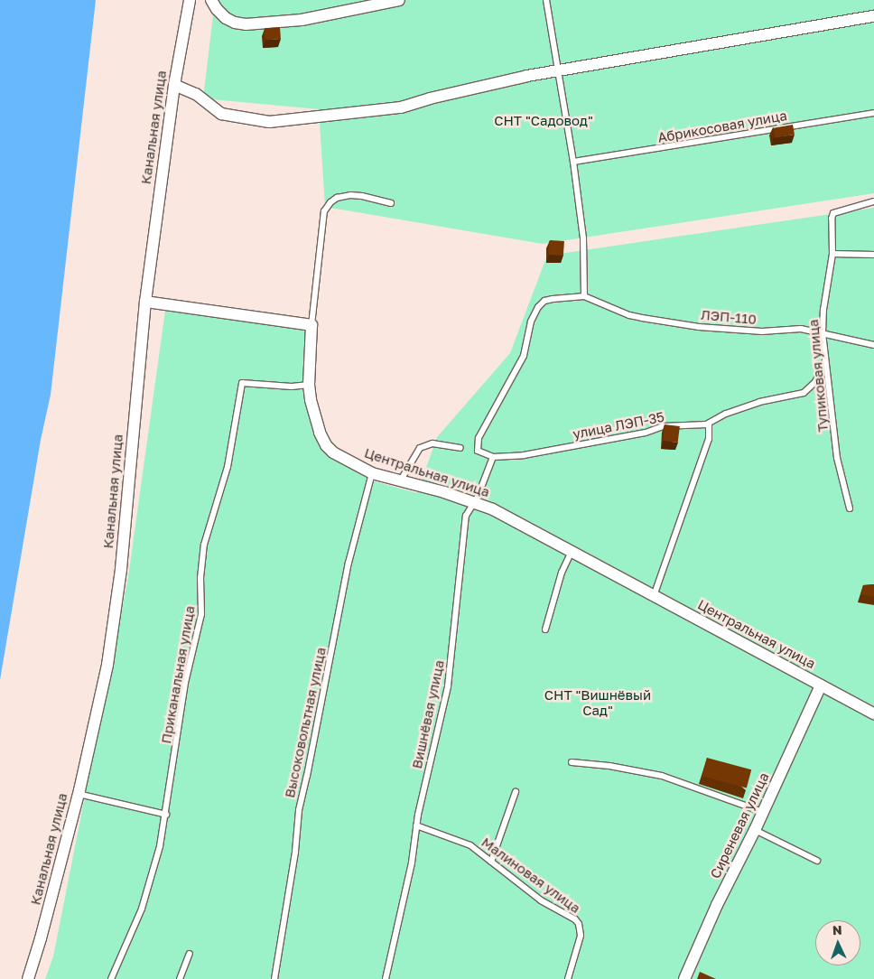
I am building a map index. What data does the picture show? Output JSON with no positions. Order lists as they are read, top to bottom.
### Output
{
  "streets": {
    "street": ["Канальная улица", "Центральная улица", "Сиреневая улица"],
    "lane": [
      "Абрикосовая улица",
      "ЛЭП-110",
      "Тупиковая улица",
      "улица ЛЭП-35",
      "Приканальная улица",
      "Вишнёвая улица",
      "Высоковольтная улица",
      "Малиновая улица"
    ]
  },
  "crossings": [
    ["ЛЭП-110", "Тупиковая улица"],
    ["Тупиковая улица", "улица ЛЭП-35"],
    ["улица ЛЭП-35", "Вишнёвая улица"],
    ["Центральная улица", "Приканальная улица"],
    ["Центральная улица", "Вишнёвая улица"],
    ["Центральная улица", "Высоковольтная улица"],
    ["Центральная улица", "Сиреневая улица"],
    ["Вишнёвая улица", "Малиновая улица"]
  ],
  "parks": ["СНТ \"Садовод\"", "СНТ \"Вишнёвый Сад\""],
  "north": "top"
}
